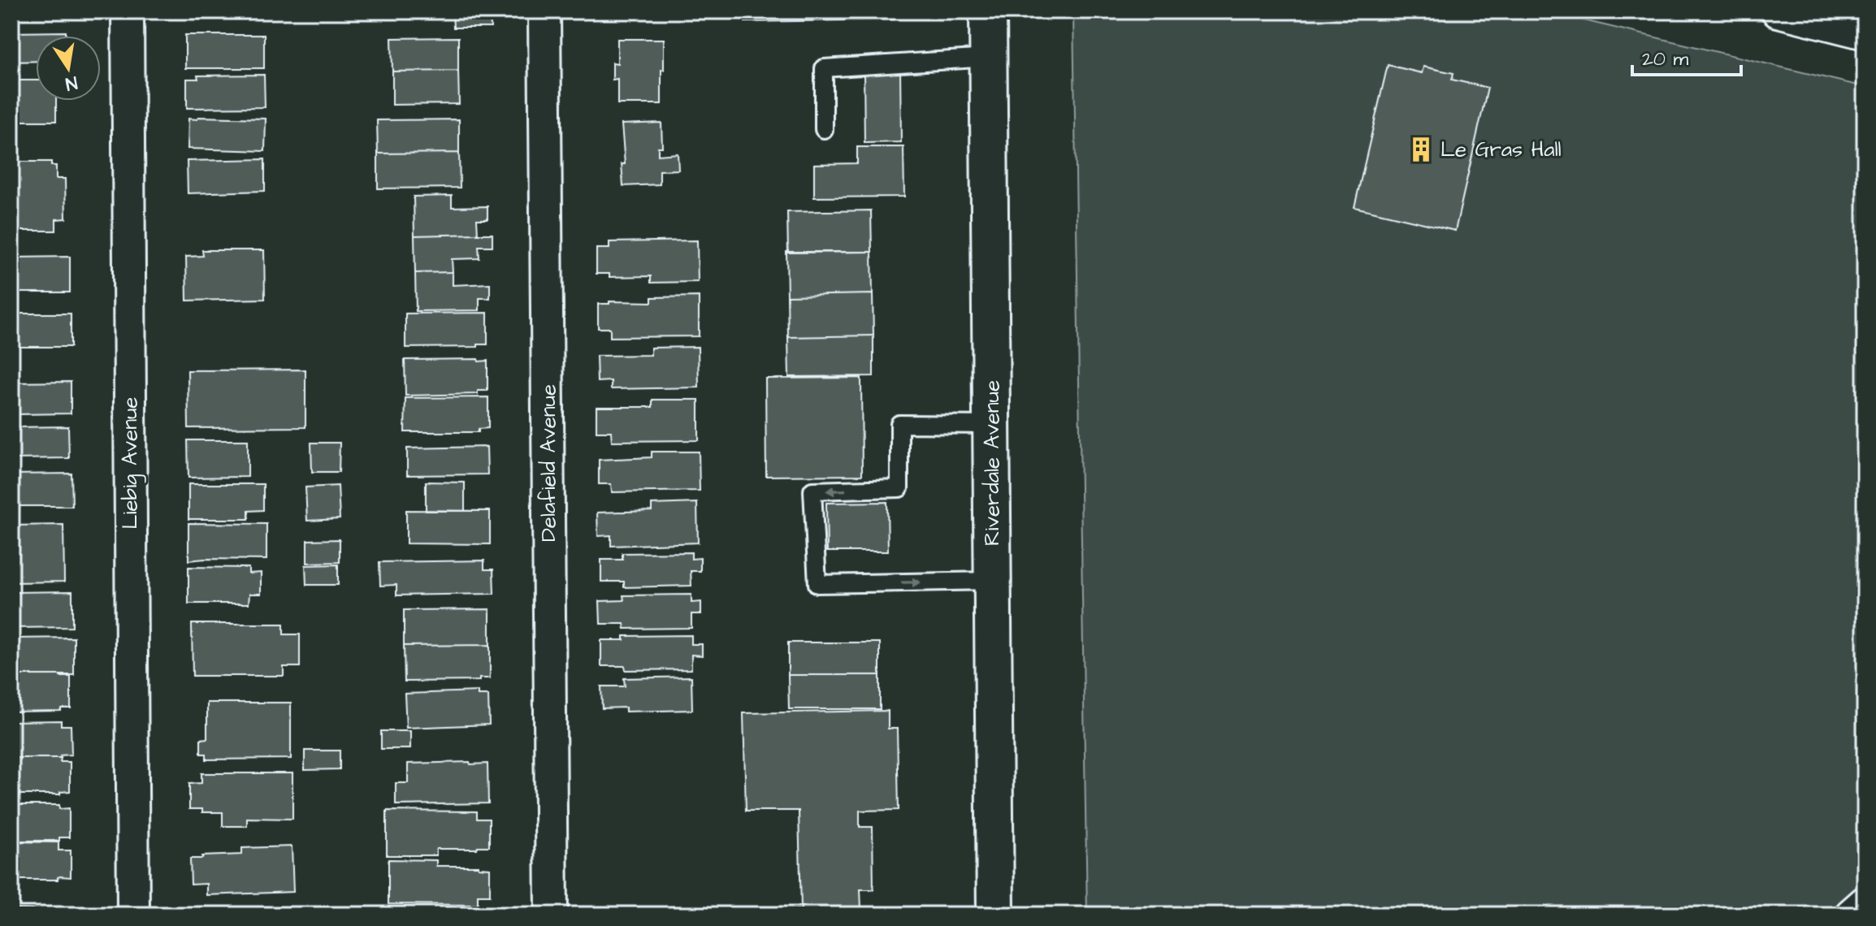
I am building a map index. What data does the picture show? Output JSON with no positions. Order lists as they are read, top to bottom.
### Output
{
  "streets": {
    "main road": ["Riverdale Avenue"],
    "street": ["Liebig Avenue", "Delafield Avenue"]
  },
  "places": {
    "building": ["Le Gras Hall"]
  },
  "scale_bar": "20 m",
  "north": "bottom"
}
